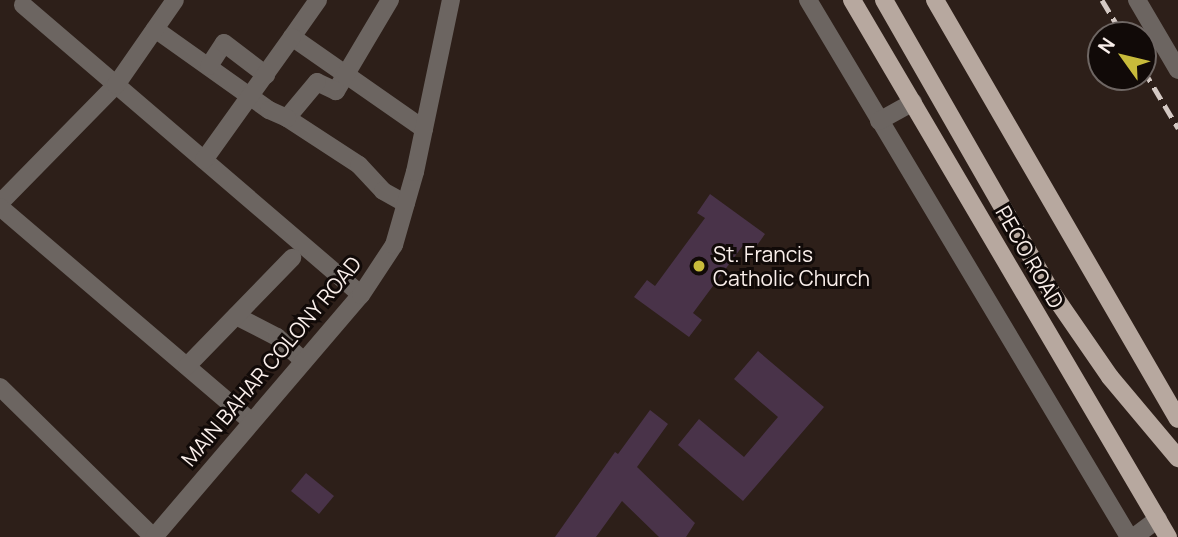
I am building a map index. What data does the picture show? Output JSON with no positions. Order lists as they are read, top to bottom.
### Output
{
  "streets": {
    "main road": ["PECO ROAD"],
    "street": ["MAIN BAHAR COLONY ROAD"]
  },
  "places": ["St. Francis Catholic Church"],
  "north": "top left"
}
